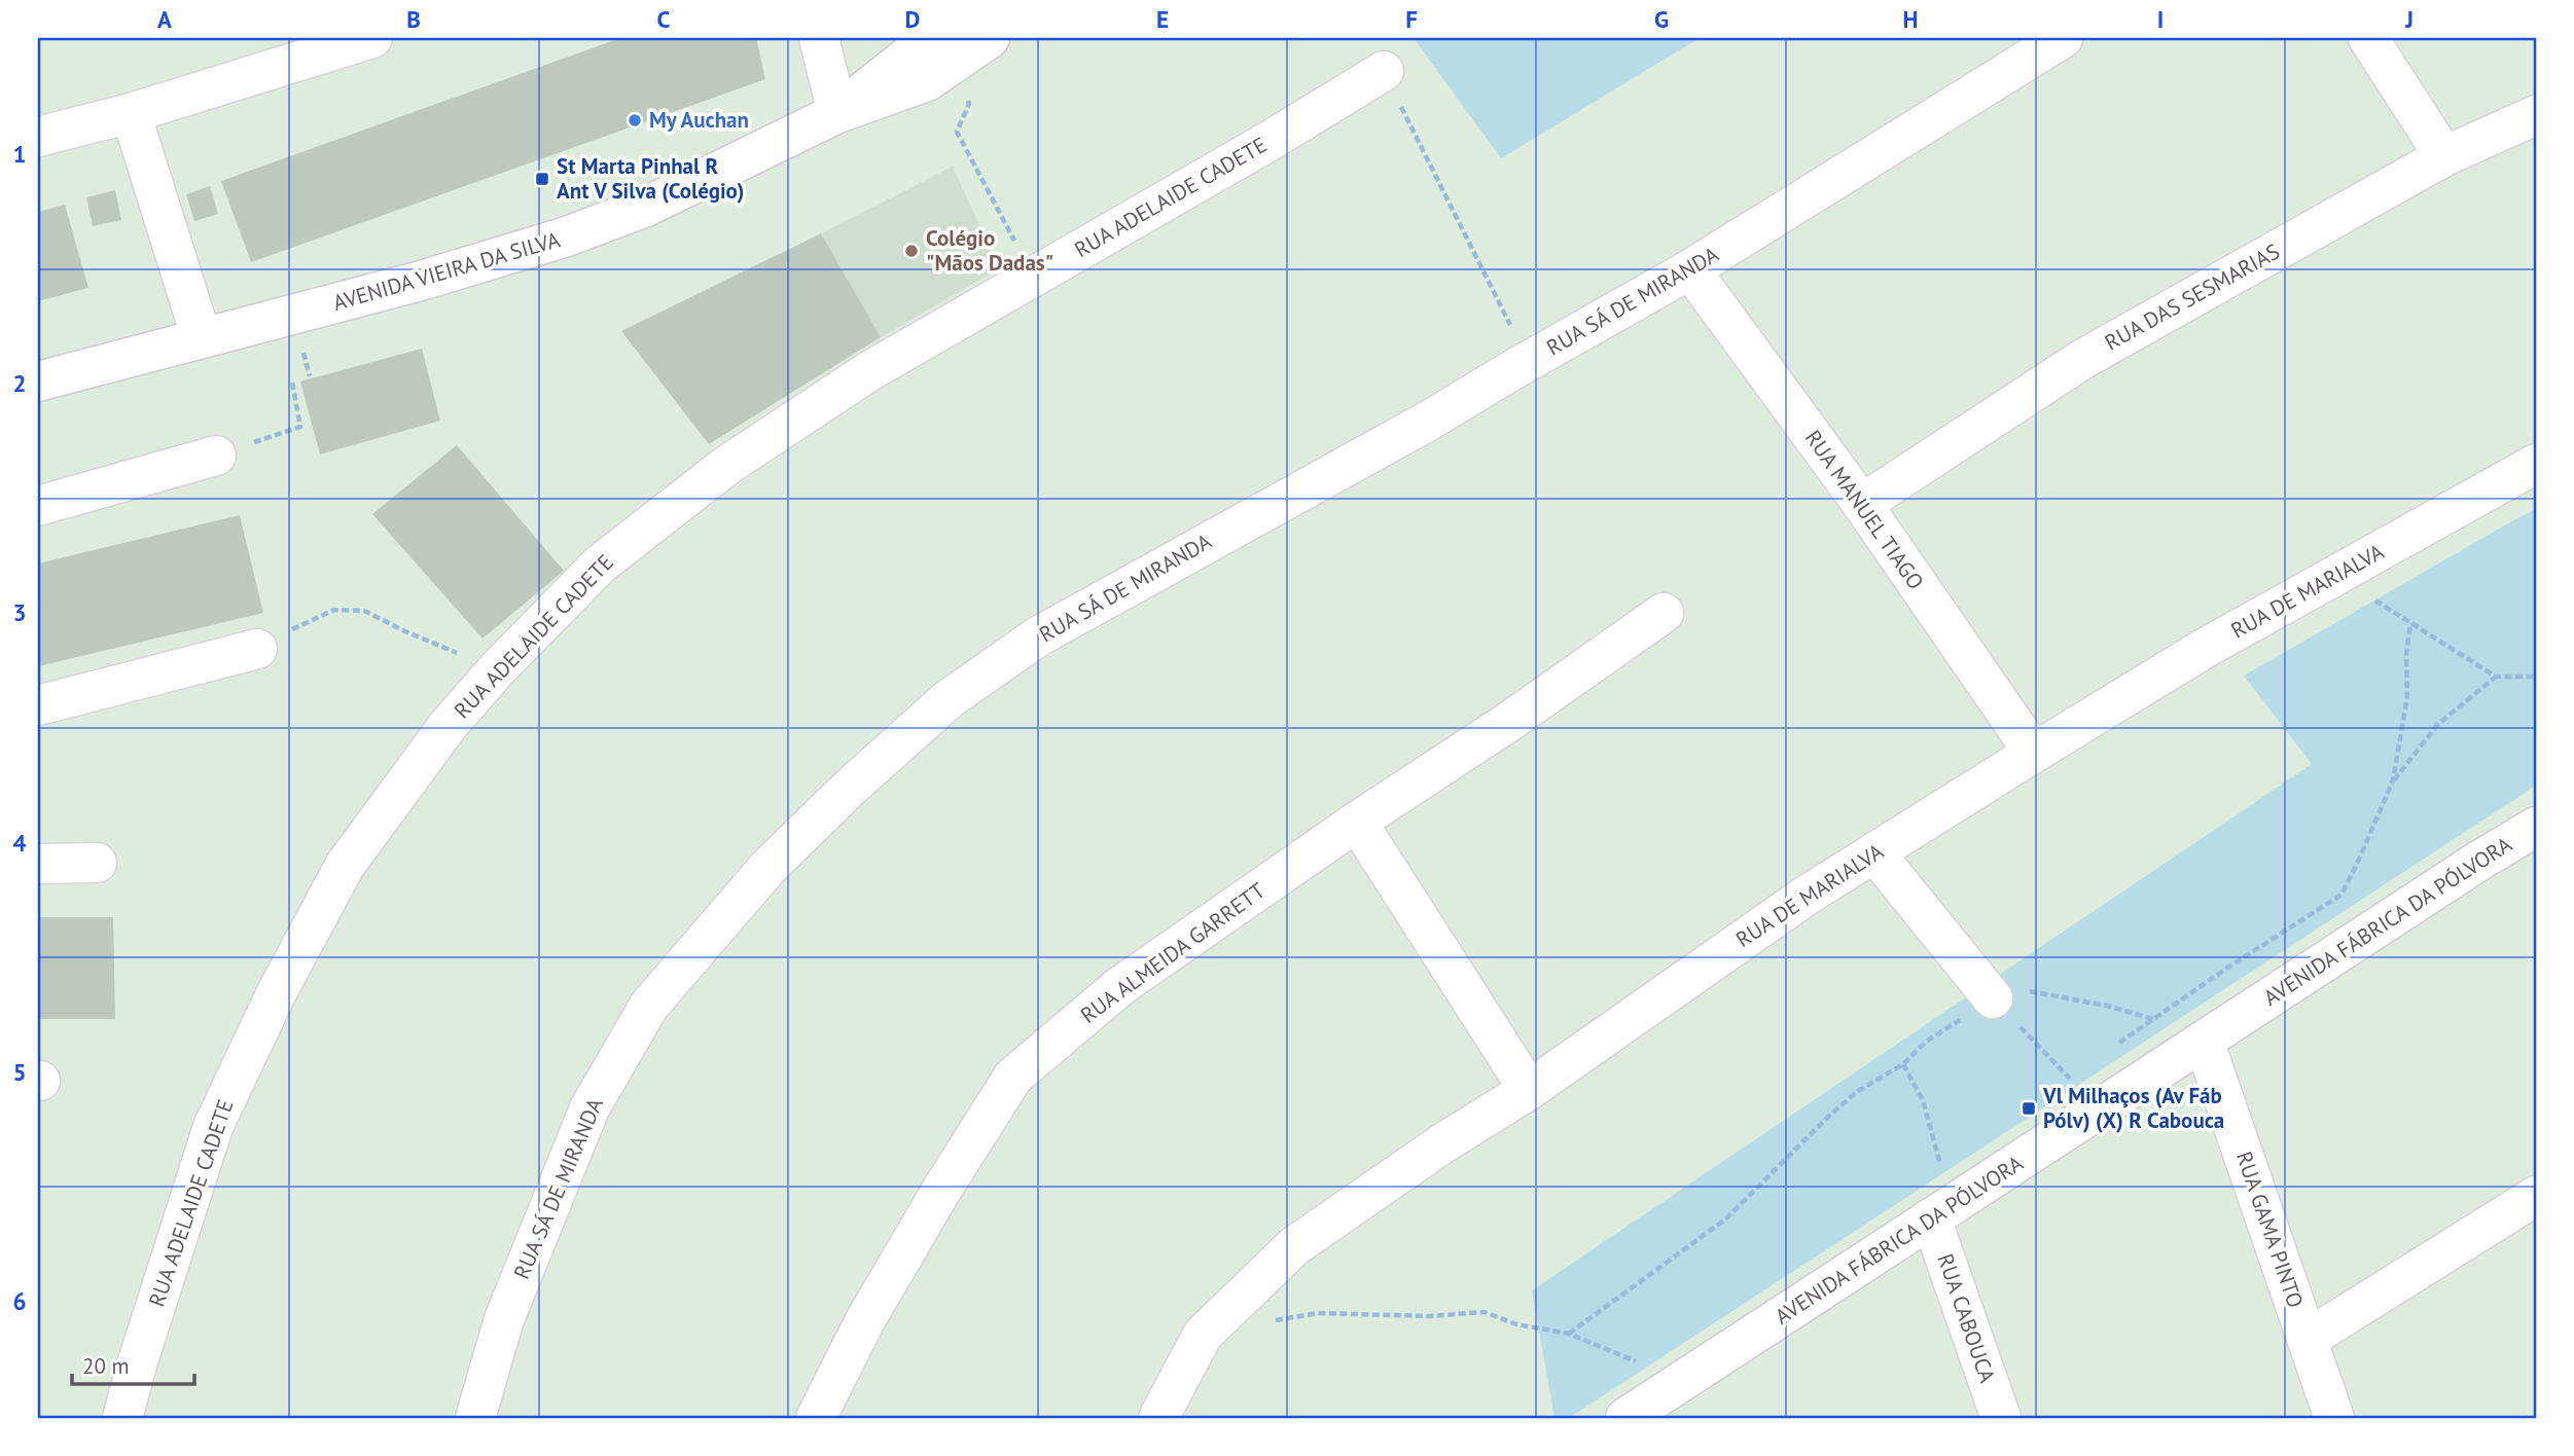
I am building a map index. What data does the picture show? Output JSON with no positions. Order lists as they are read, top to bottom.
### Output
{
  "streets": {
    "street": [
      "RUA ADELAIDE CADETE",
      "AVENIDA VIEIRA DA SILVA",
      "RUA DAS SESMARIAS",
      "RUA SÁ DE MIRANDA",
      "RUA MANUEL TIAGO",
      "RUA DE MARIALVA",
      "AVENIDA FÁBRICA DA PÓLVORA",
      "RUA ALMEIDA GARRETT",
      "RUA GAMA PINTO",
      "RUA CABOUCA"
    ]
  },
  "crossings": [
    ["RUA DAS SESMARIAS", "RUA MANUEL TIAGO"],
    ["RUA SÁ DE MIRANDA", "RUA MANUEL TIAGO"],
    ["RUA MANUEL TIAGO", "RUA DE MARIALVA"],
    ["AVENIDA FÁBRICA DA PÓLVORA", "RUA GAMA PINTO"],
    ["AVENIDA FÁBRICA DA PÓLVORA", "RUA CABOUCA"]
  ],
  "places": {
    "other": ["My Auchan", "Colégio \"Mãos Dadas\""],
    "transit": ["St Marta Pinhal R Ant V Silva (Colégio)", "Vl Milhaços (Av Fáb Pólv) (X) R Cabouca"]
  },
  "scale_bar": "20 m",
  "grid": {
    "columns": [
      "A",
      "B",
      "C",
      "D",
      "E",
      "F",
      "G",
      "H",
      "I",
      "J"
    ],
    "rows": [
      "1",
      "2",
      "3",
      "4",
      "5",
      "6"
    ]
  }
}
